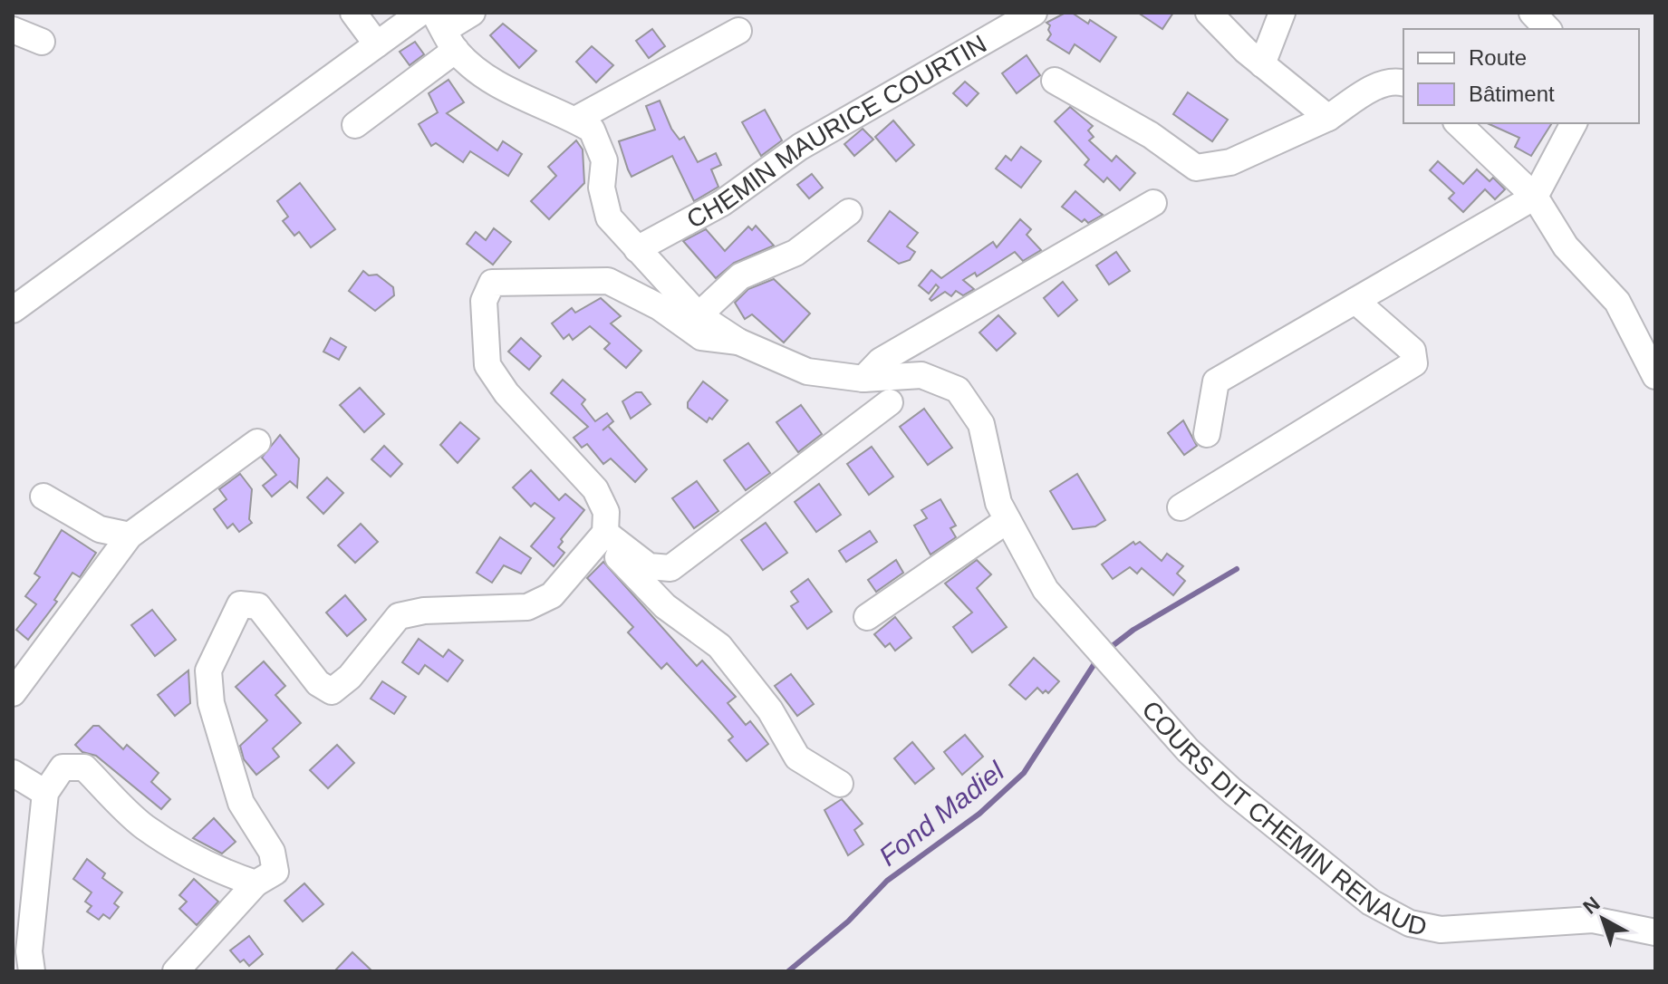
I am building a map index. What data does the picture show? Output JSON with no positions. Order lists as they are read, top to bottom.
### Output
{
  "streets": {
    "street": ["CHEMIN MAURICE COURTIN", "COURS DIT CHEMIN RENAUD"]
  },
  "crossings": [
    ["CHEMIN MAURICE COURTIN", "COURS DIT CHEMIN RENAUD"]
  ],
  "water": ["Fond Madiel"],
  "legend": ["Route", "Bâtiment"],
  "north": "top left"
}
